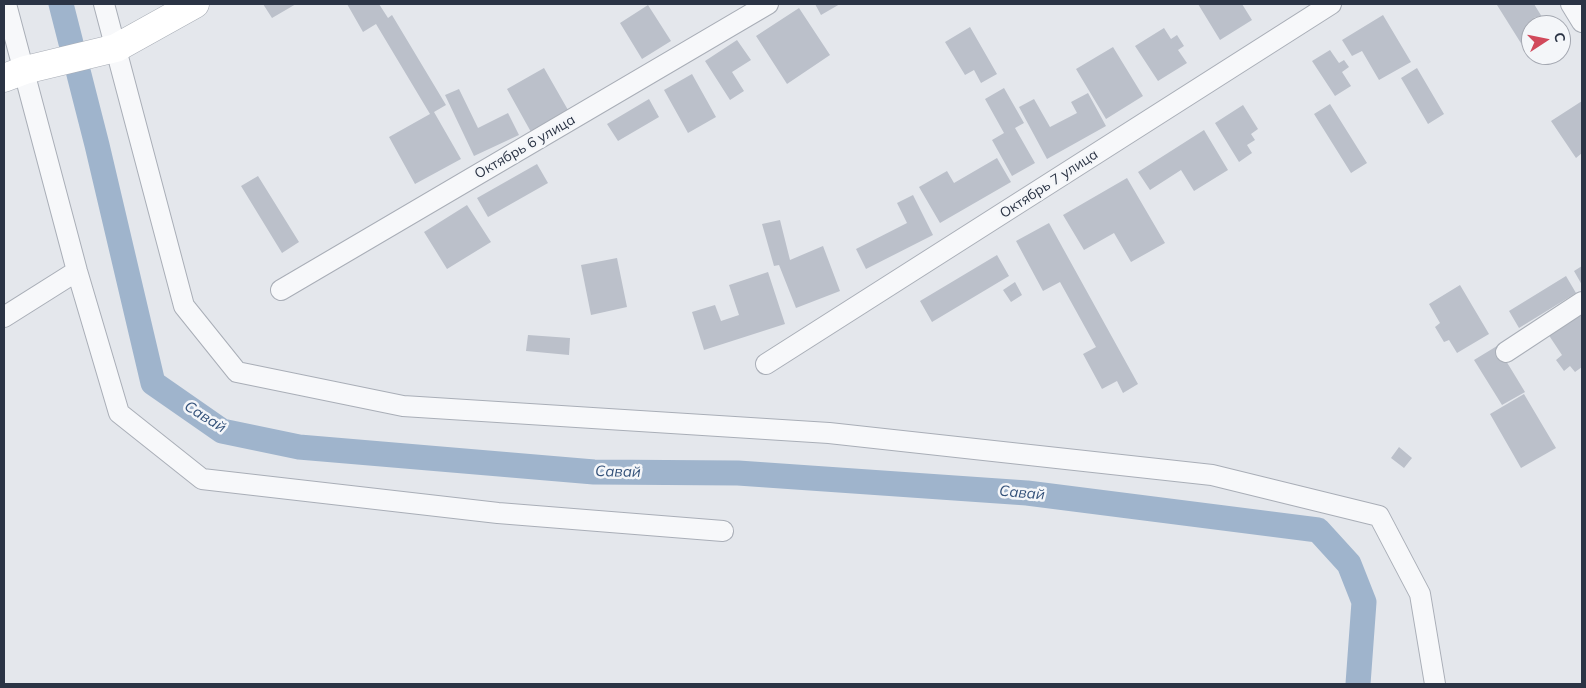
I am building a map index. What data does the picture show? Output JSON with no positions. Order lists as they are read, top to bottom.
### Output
{
  "streets": {
    "street": ["Октябрь 6 улица", "Октябрь 7 улица"]
  },
  "water": ["Савай"],
  "north": "right"
}
